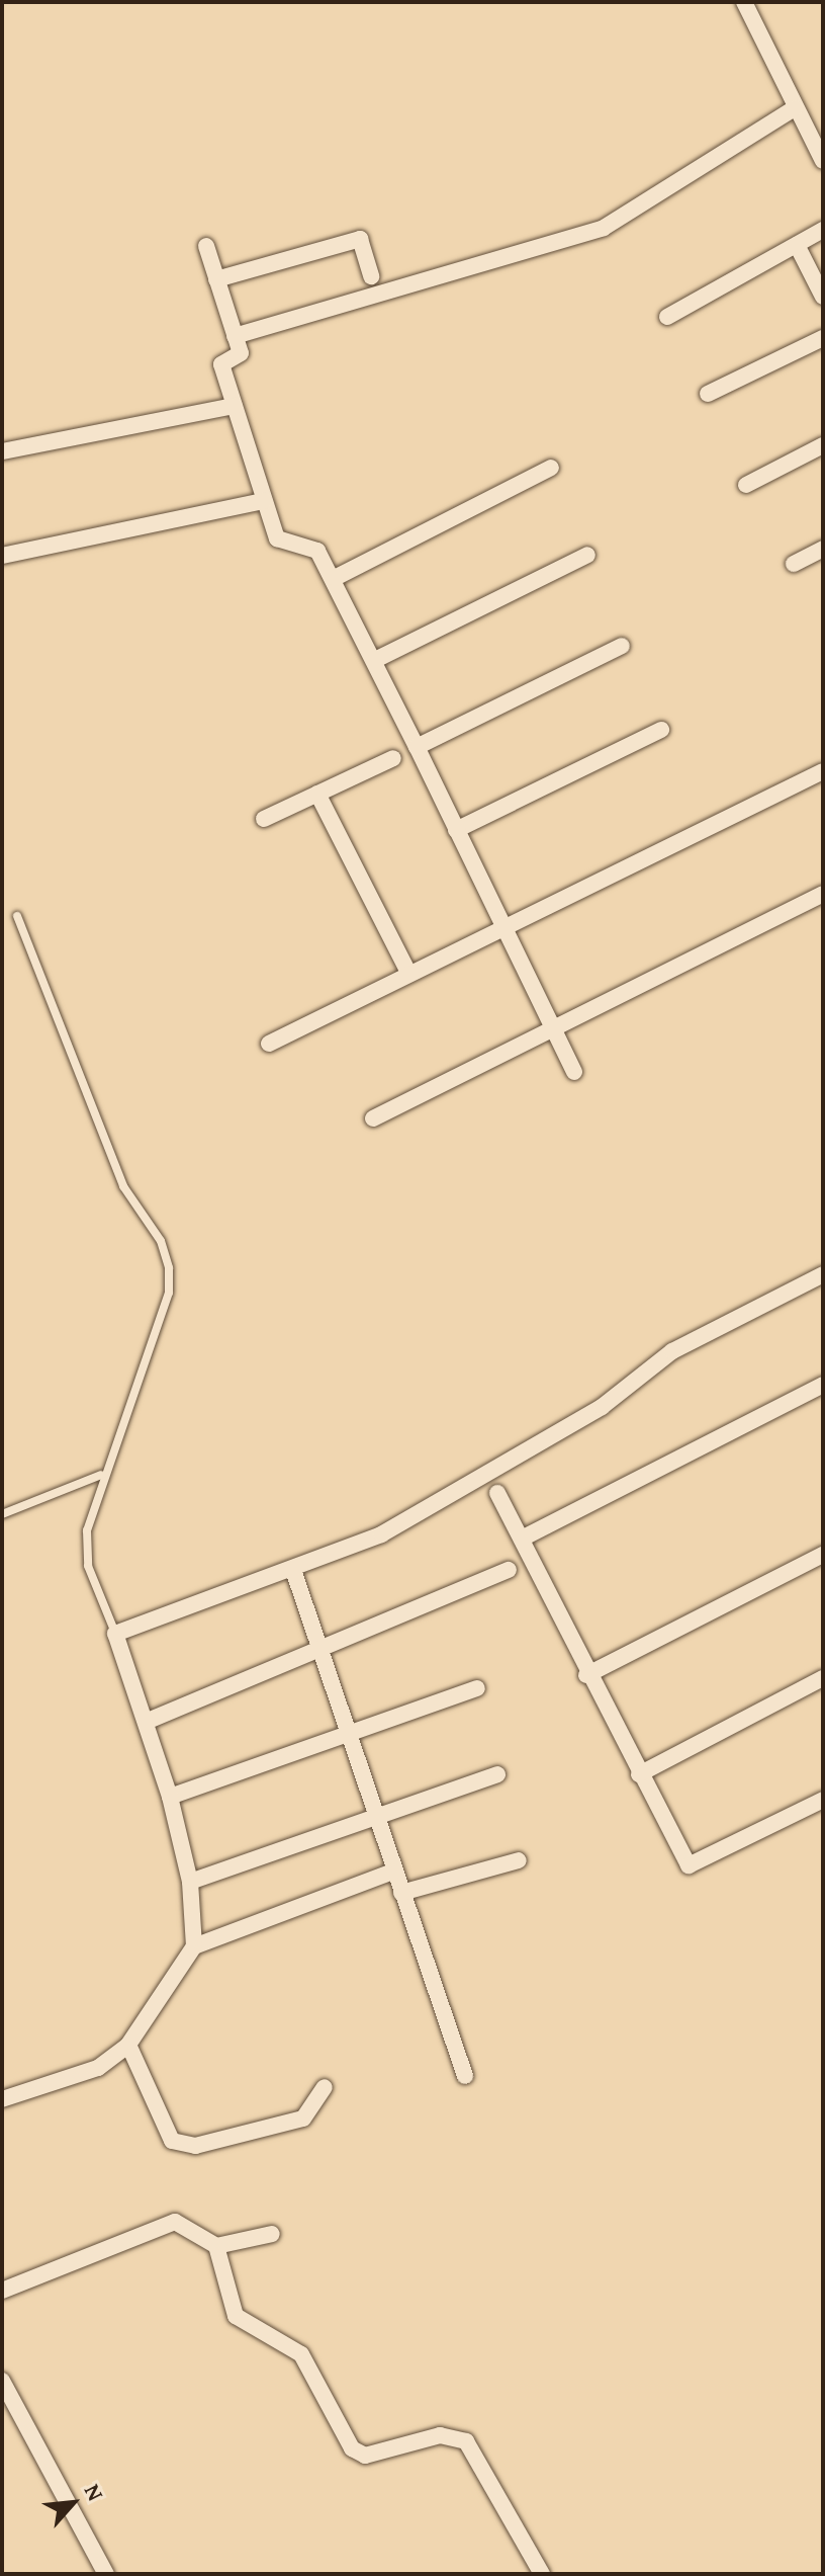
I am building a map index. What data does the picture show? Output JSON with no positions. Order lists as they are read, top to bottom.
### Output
{
  "north": "top right"
}
